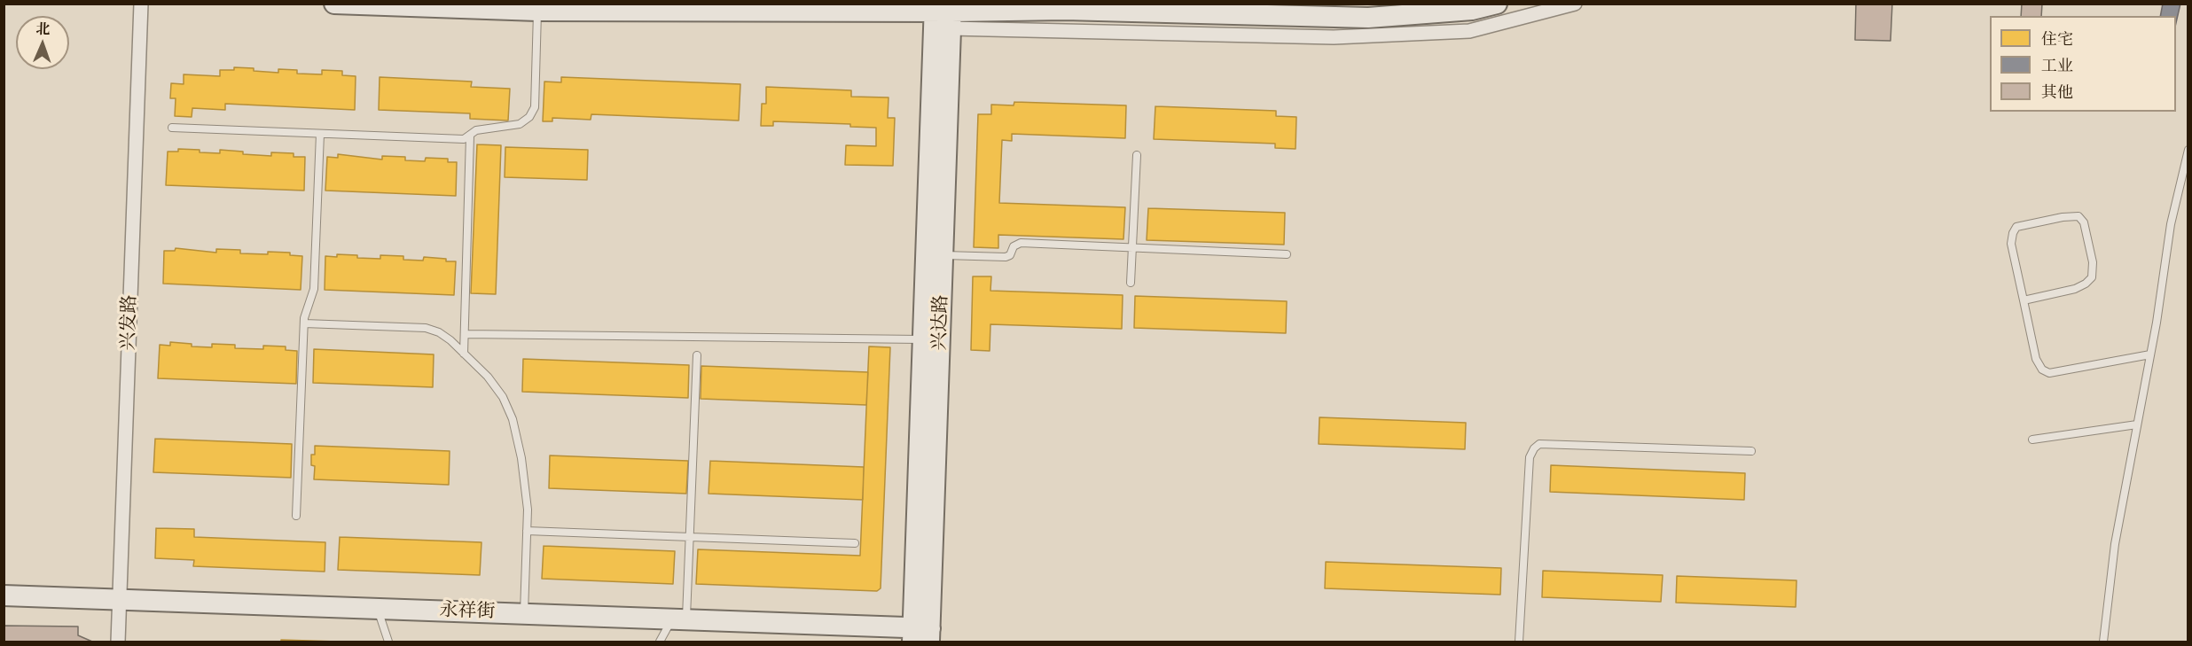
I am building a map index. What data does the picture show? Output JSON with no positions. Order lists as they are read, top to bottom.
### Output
{
  "streets": {
    "main road": ["兴达路", "永祥街"],
    "street": ["兴发路"]
  },
  "crossings": [
    ["兴发路", "永祥街"],
    ["兴达路", "永祥街"]
  ],
  "legend": ["住宅", "工业", "其他"],
  "north": "top"
}
